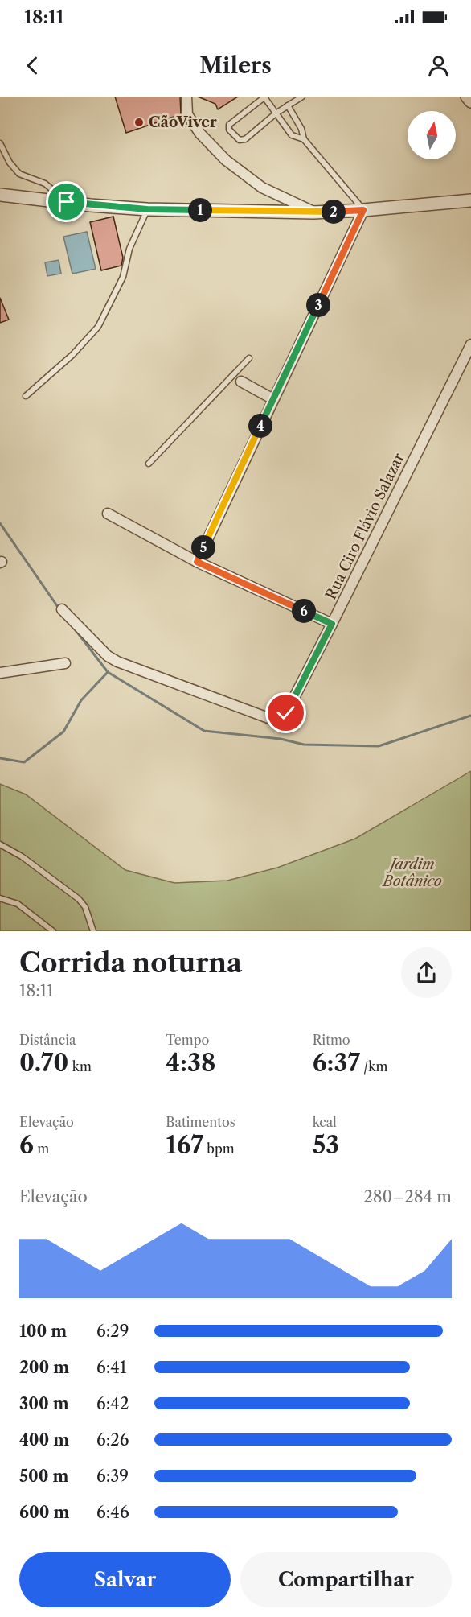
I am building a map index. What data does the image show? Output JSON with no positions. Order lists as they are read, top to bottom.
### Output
{
  "streets": {
    "street": ["Rua Ciro Flávio Salazar"]
  },
  "parks": ["Jardim Botânico"],
  "places": ["CãoViver"],
  "north": "top",
  "page": {
    "status": "18:11",
    "header": "Milers",
    "pins": [
      "1",
      "2",
      "3",
      "4",
      "5",
      "6"
    ],
    "heading": ["Corrida noturna", "18:11"],
    "stats": [
      ["Distância", "0.70 km"],
      ["Tempo", "4:38"],
      ["Ritmo", "6:37 /km"],
      ["Elevação", "6 m"],
      ["Batimentos", "167 bpm"],
      ["kcal", "53"]
    ],
    "chart": ["Elevação", "280–284 m"],
    "list": [
      {
        "name": "100 m",
        "note": "6:29"
      },
      {
        "name": "200 m",
        "note": "6:41"
      },
      {
        "name": "300 m",
        "note": "6:42"
      },
      {
        "name": "400 m",
        "note": "6:26"
      },
      {
        "name": "500 m",
        "note": "6:39"
      },
      {
        "name": "600 m",
        "note": "6:46"
      }
    ],
    "buttons": ["Salvar", "Compartilhar"]
  }
}
